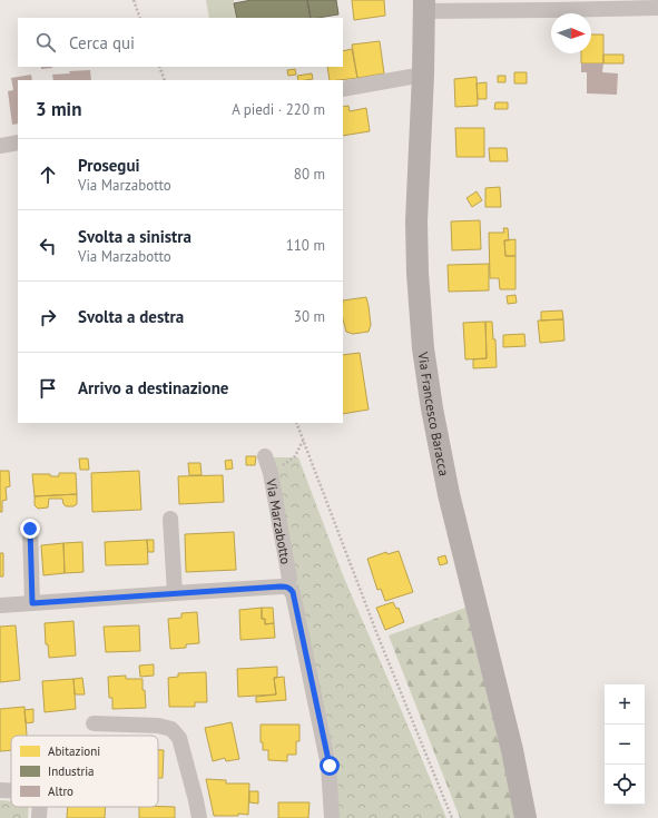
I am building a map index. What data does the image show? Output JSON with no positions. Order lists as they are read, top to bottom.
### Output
{
  "streets": {
    "street": ["Via Francesco Baracca", "Via Marzabotto"]
  },
  "legend": ["Abitazioni", "Industria", "Altro"],
  "north": "right",
  "page": {
    "search": "Cerca qui",
    "heading": ["3 min", "A piedi · 220 m"],
    "list": [
      ["Prosegui", "Via Marzabotto", "80 m"],
      ["Svolta a sinistra", "Via Marzabotto", "110 m"],
      ["Svolta a destra", "30 m"],
      "Arrivo a destinazione"
    ],
    "map_buttons": ["+", "−"]
  }
}
